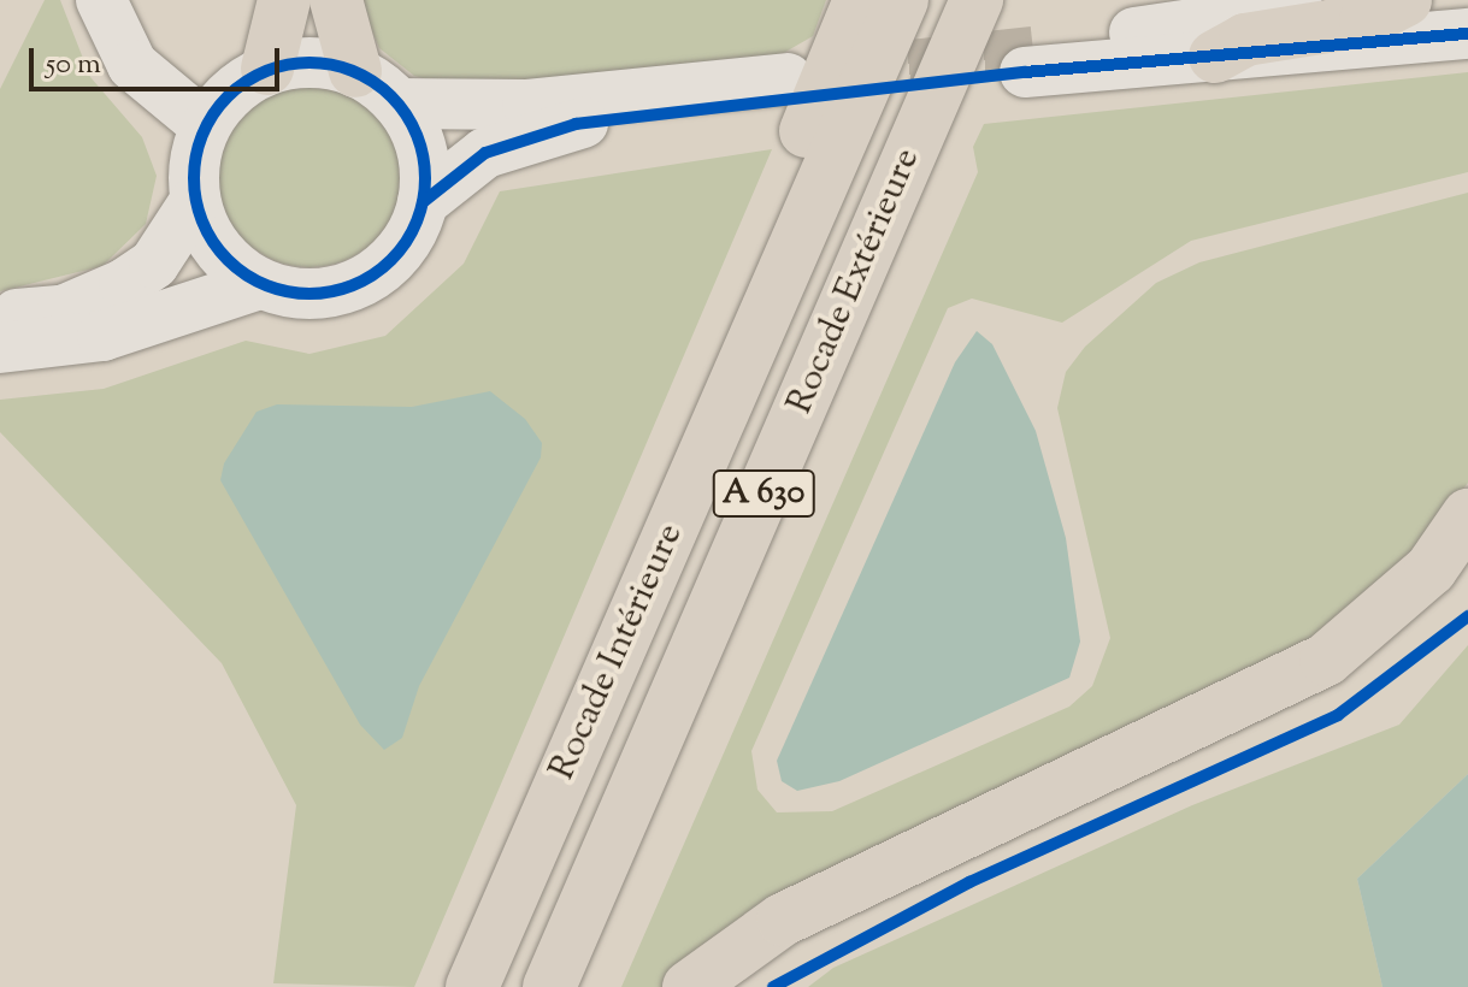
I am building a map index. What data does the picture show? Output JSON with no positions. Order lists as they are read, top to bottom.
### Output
{
  "streets": {
    "highway": ["Rocade Extérieure", "A 630", "Rocade Intérieure"]
  },
  "scale_bar": "50 m"
}
